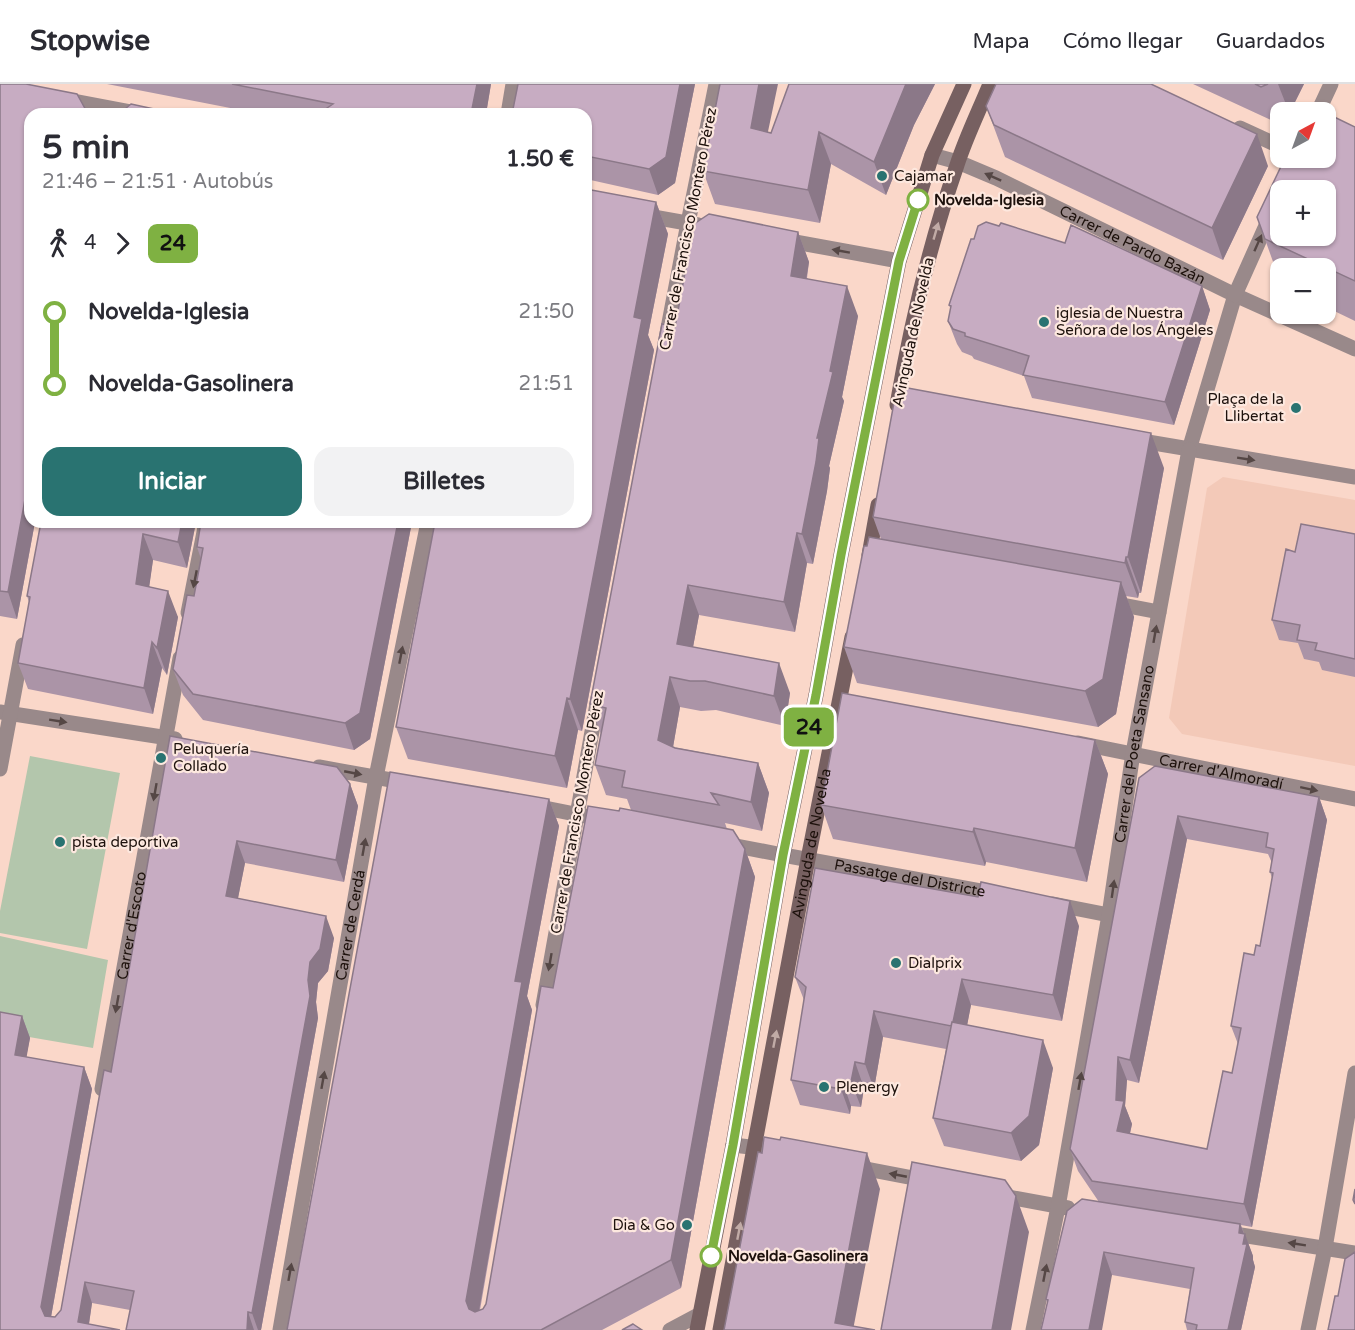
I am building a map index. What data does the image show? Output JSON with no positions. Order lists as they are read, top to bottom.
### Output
{
  "streets": {
    "main road": ["Avinguda de Novelda"],
    "street": [
      "Carrer de Francisco Montero Pérez",
      "Carrer de Pardo Bazán",
      "Carrer del Poeta Sansano",
      "Carrer d'Almoradí",
      "Passatge del Districte",
      "Carrer de Cerdá",
      "Carrer d'Escoto"
    ]
  },
  "crossings": [
    ["Carrer de Pardo Bazán", "Avinguda de Novelda"],
    ["Carrer de Pardo Bazán", "Carrer del Poeta Sansano"],
    ["Avinguda de Novelda", "Passatge del Districte"],
    ["Carrer del Poeta Sansano", "Carrer d'Almoradí"]
  ],
  "one_way": [
    "Carrer de Pardo Bazán",
    "Carrer del Poeta Sansano",
    "Carrer d'Almoradí",
    "Carrer de Cerdá",
    "Carrer d'Escoto"
  ],
  "places": [
    "Cajamar",
    "Novelda-Iglesia",
    "iglesia de Nuestra Señora de los Ángeles",
    "Plaça de la Llibertat",
    "Peluquería Collado",
    "pista deportiva",
    "Dialprix",
    "Plenergy",
    "Dia & Go",
    "Novelda-Gasolinera"
  ],
  "lines": ["bus line 24"],
  "north": "top right",
  "page": {
    "header": "Stopwise",
    "nav": ["Mapa", "Cómo llegar", "Guardados"],
    "on_map": "24",
    "map_buttons": ["+", "−"],
    "heading": ["5 min", "21:46 – 21:51 · Autobús", "1.50 €"],
    "legs": ["4", "24"],
    "list": [
      {
        "name": "Novelda-Iglesia",
        "value": "21:50"
      },
      {
        "name": "Novelda-Gasolinera",
        "value": "21:51"
      }
    ],
    "buttons": ["Iniciar", "Billetes"]
  }
}
